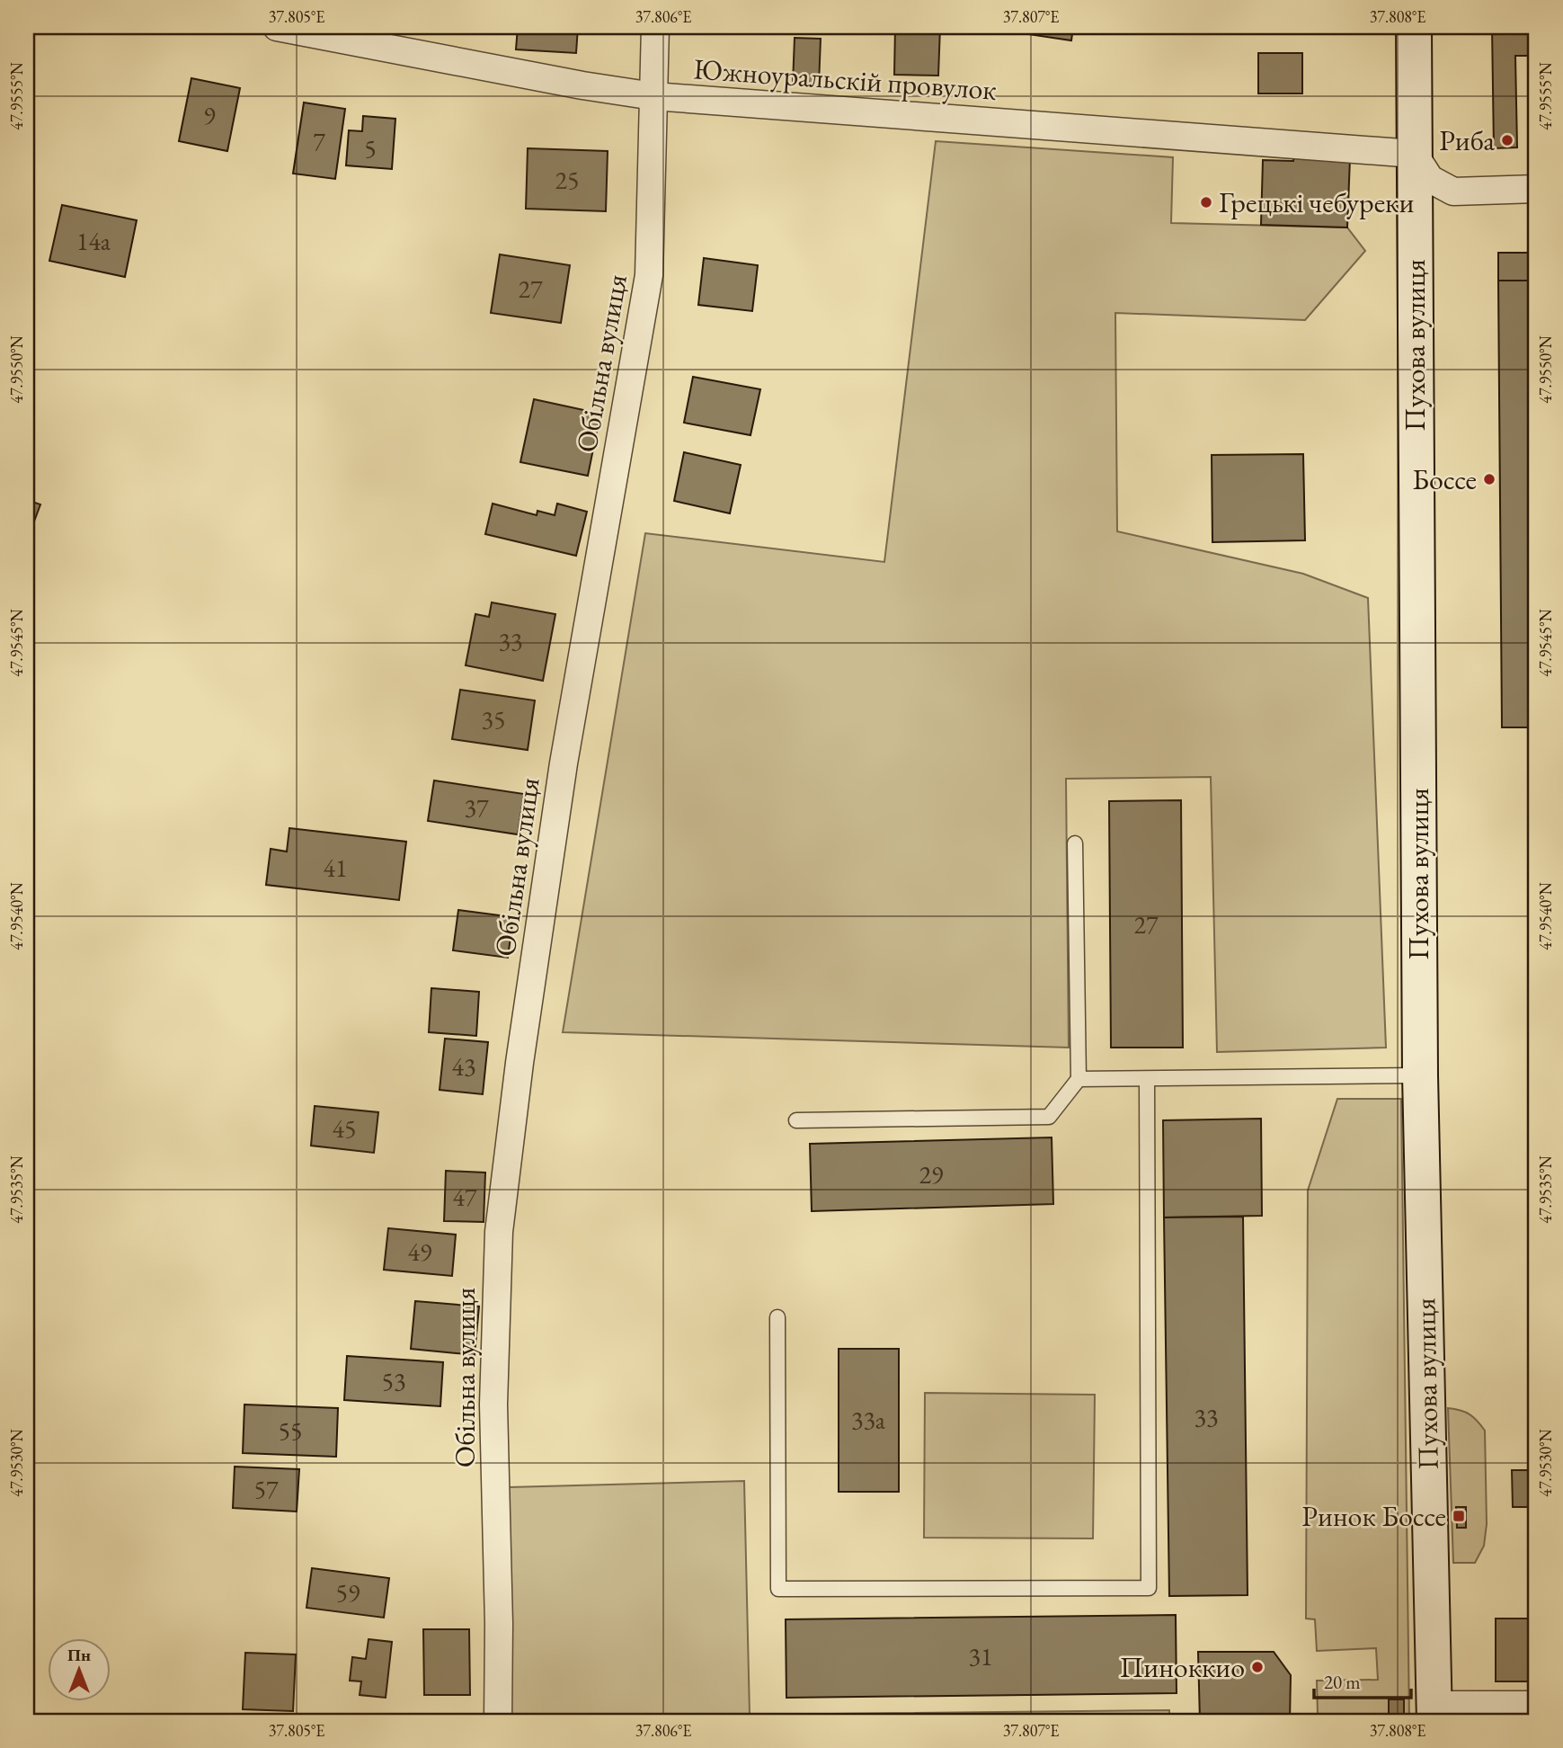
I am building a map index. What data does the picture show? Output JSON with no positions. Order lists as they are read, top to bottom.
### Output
{
  "streets": {
    "main road": ["Пухова вулиця"],
    "street": ["Южноуральскій провулок", "Обільна вулиця"]
  },
  "crossings": [
    ["Южноуральскій провулок", "Пухова вулиця"],
    ["Южноуральскій провулок", "Обільна вулиця"]
  ],
  "places": {
    "other": [
      "Риба",
      "Грецькі чебуреки",
      "Боссе",
      "Пиноккио"
    ],
    "transit": ["Ринок Боссе"]
  },
  "house_numbers": [
    "9",
    "7",
    "5",
    "25",
    "14а",
    "27",
    "33",
    "35",
    "37",
    "41",
    "27",
    "43",
    "45",
    "29",
    "47",
    "49",
    "53",
    "33",
    "33а",
    "55",
    "57",
    "59",
    "31"
  ],
  "scale_bar": "20 m",
  "north": "top",
  "coordinates": [
    "37.805°E",
    "37.806°E",
    "37.807°E",
    "37.808°E",
    "47.9555°N",
    "47.9550°N",
    "47.9545°N",
    "47.9540°N",
    "47.9535°N",
    "47.9530°N"
  ]
}
